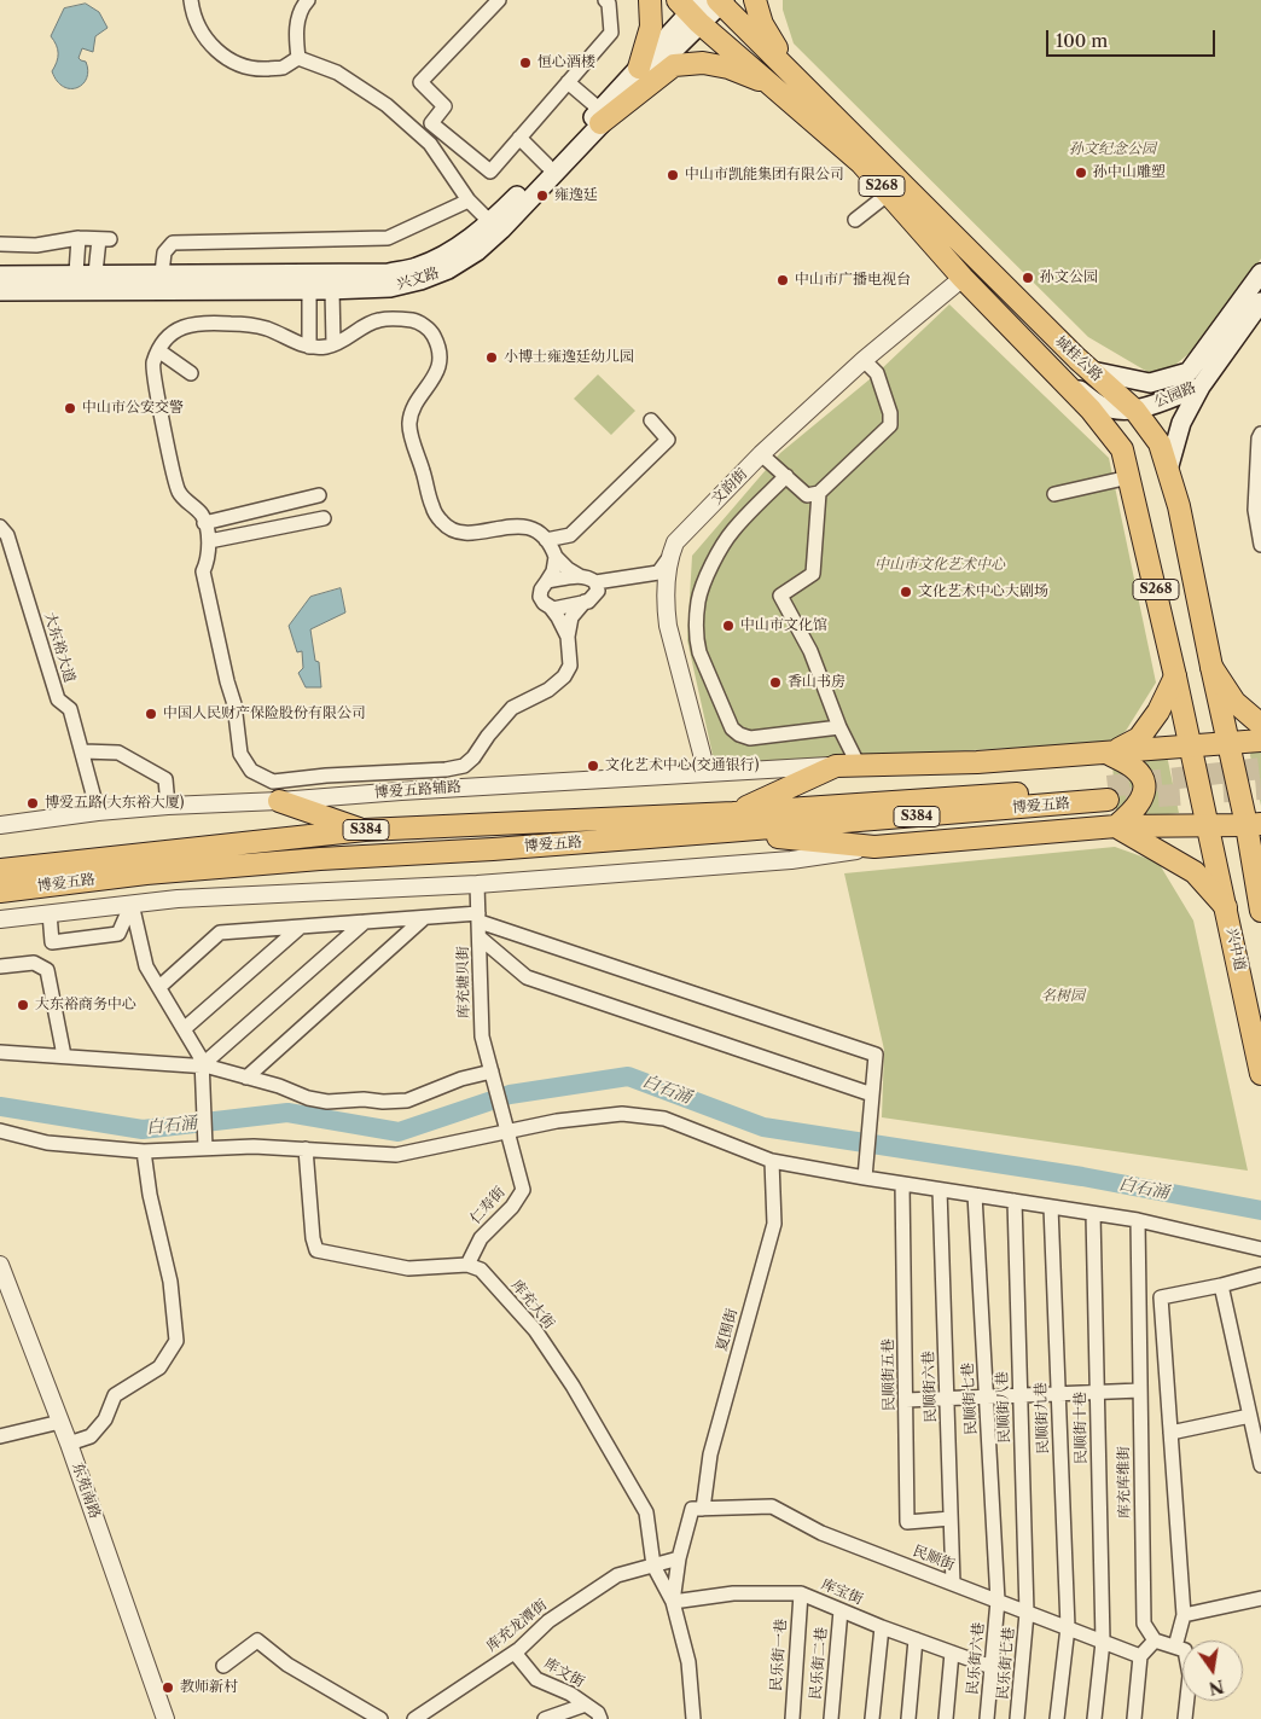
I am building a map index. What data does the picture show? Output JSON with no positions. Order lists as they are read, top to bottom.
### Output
{
  "streets": {
    "main road": [
      "S268",
      "兴文路",
      "城桂公路",
      "公园路",
      "博爱五路",
      "S384",
      "兴中道"
    ],
    "street": [
      "文韵街",
      "大东裕大道",
      "博爱五路辅路",
      "库充塘贝街",
      "仁寿街",
      "库充大街",
      "夏围街",
      "民顺街五巷",
      "民顺街六巷",
      "民顺街七巷",
      "民顺街八巷",
      "民顺街九巷",
      "民顺街十巷",
      "库充库维街",
      "东苑南路",
      "民顺街",
      "库宝街",
      "库充龙潭街",
      "民乐街一巷",
      "民乐街六巷",
      "民乐街二巷",
      "民乐街七巷",
      "库文街"
    ]
  },
  "crossings": [
    ["S268", "城桂公路"],
    ["兴文路", "城桂公路"],
    ["城桂公路", "公园路"],
    ["城桂公路", "文韵街"],
    ["城桂公路", "兴中道"],
    ["文韵街", "博爱五路辅路"],
    ["大东裕大道", "博爱五路辅路"],
    ["博爱五路", "库充塘贝街"],
    ["库充塘贝街", "仁寿街"],
    ["仁寿街", "库充大街"],
    ["库充大街", "夏围街"],
    ["库充大街", "民顺街"],
    ["库充大街", "库宝街"],
    ["库充大街", "库充龙潭街"],
    ["夏围街", "民顺街"],
    ["民顺街五巷", "民顺街六巷"],
    ["民顺街六巷", "民顺街"],
    ["民顺街七巷", "民顺街"],
    ["民顺街七巷", "民乐街六巷"],
    ["民顺街八巷", "民顺街"],
    ["民顺街八巷", "民乐街七巷"],
    ["民顺街九巷", "民顺街"],
    ["民顺街十巷", "民顺街"],
    ["民顺街", "民乐街六巷"],
    ["民顺街", "民乐街七巷"],
    ["库宝街", "民乐街一巷"],
    ["库宝街", "民乐街六巷"],
    ["库宝街", "民乐街二巷"],
    ["库充龙潭街", "库文街"]
  ],
  "water": ["白石涌"],
  "parks": ["孙文纪念公园", "中山市文化艺术中心", "名树园"],
  "places": [
    "恒心酒楼",
    "孙中山雕塑",
    "中山市凯能集团有限公司",
    "雍逸廷",
    "孙文公园",
    "中山市广播电视台",
    "小博士雍逸廷幼儿园",
    "中山市公安交警",
    "文化艺术中心大剧场",
    "中山市文化馆",
    "香山书房",
    "中国人民财产保险股份有限公司",
    "文化艺术中心(交通银行)",
    "博爱五路(大东裕大厦)",
    "大东裕商务中心",
    "教师新村"
  ],
  "scale_bar": "100 m",
  "north": "bottom"
}
